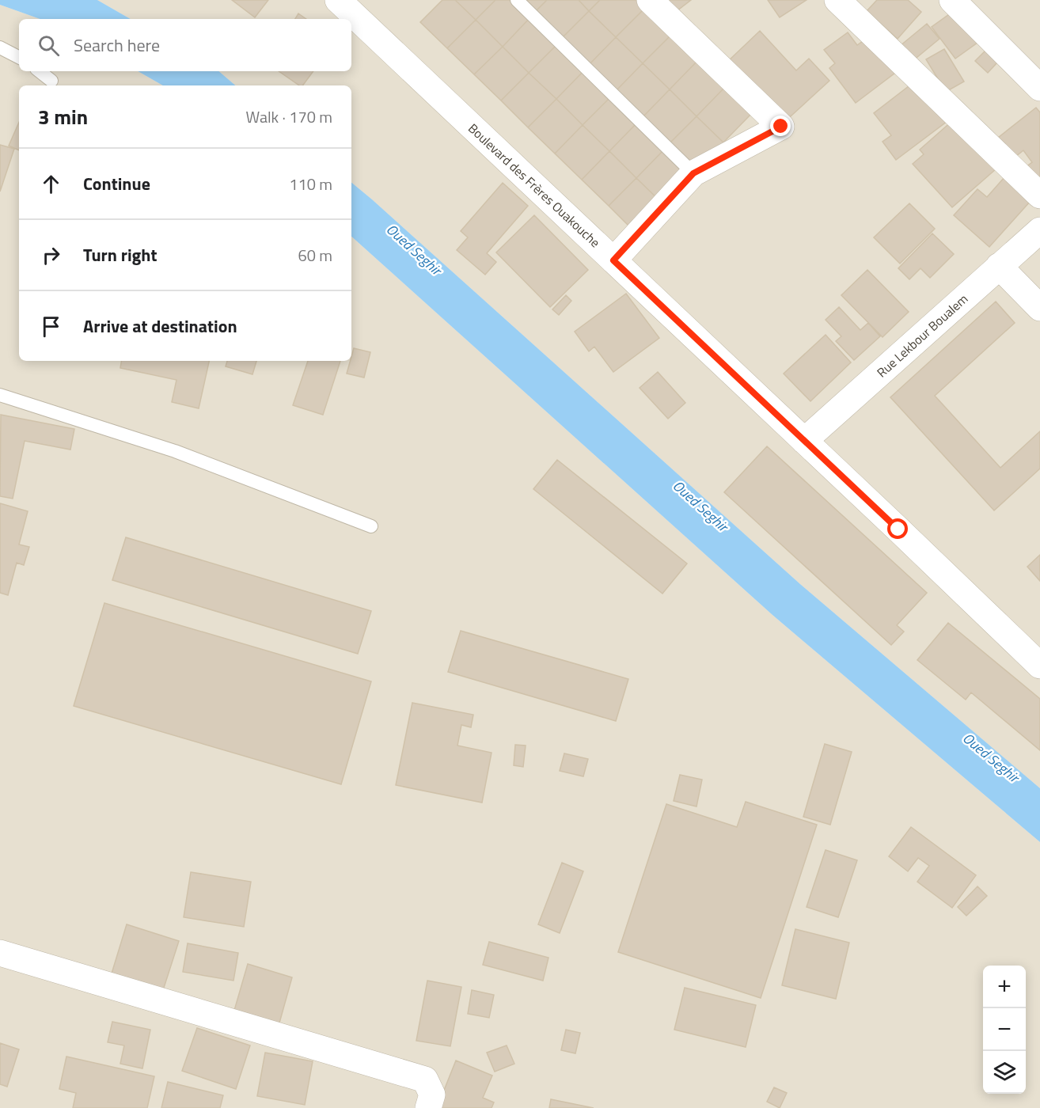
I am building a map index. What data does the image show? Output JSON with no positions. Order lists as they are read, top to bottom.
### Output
{
  "streets": {
    "street": ["Boulevard des Frères Ouakouche", "Rue Lekbour Boualem"]
  },
  "crossings": [
    ["Boulevard des Frères Ouakouche", "Rue Lekbour Boualem"]
  ],
  "water": ["Oued Seghir"],
  "page": {
    "search": "Search here",
    "heading": ["3 min", "Walk · 170 m"],
    "list": [
      ["Continue", "110 m"],
      ["Turn right", "60 m"],
      "Arrive at destination"
    ],
    "map_buttons": ["+", "−"]
  }
}
